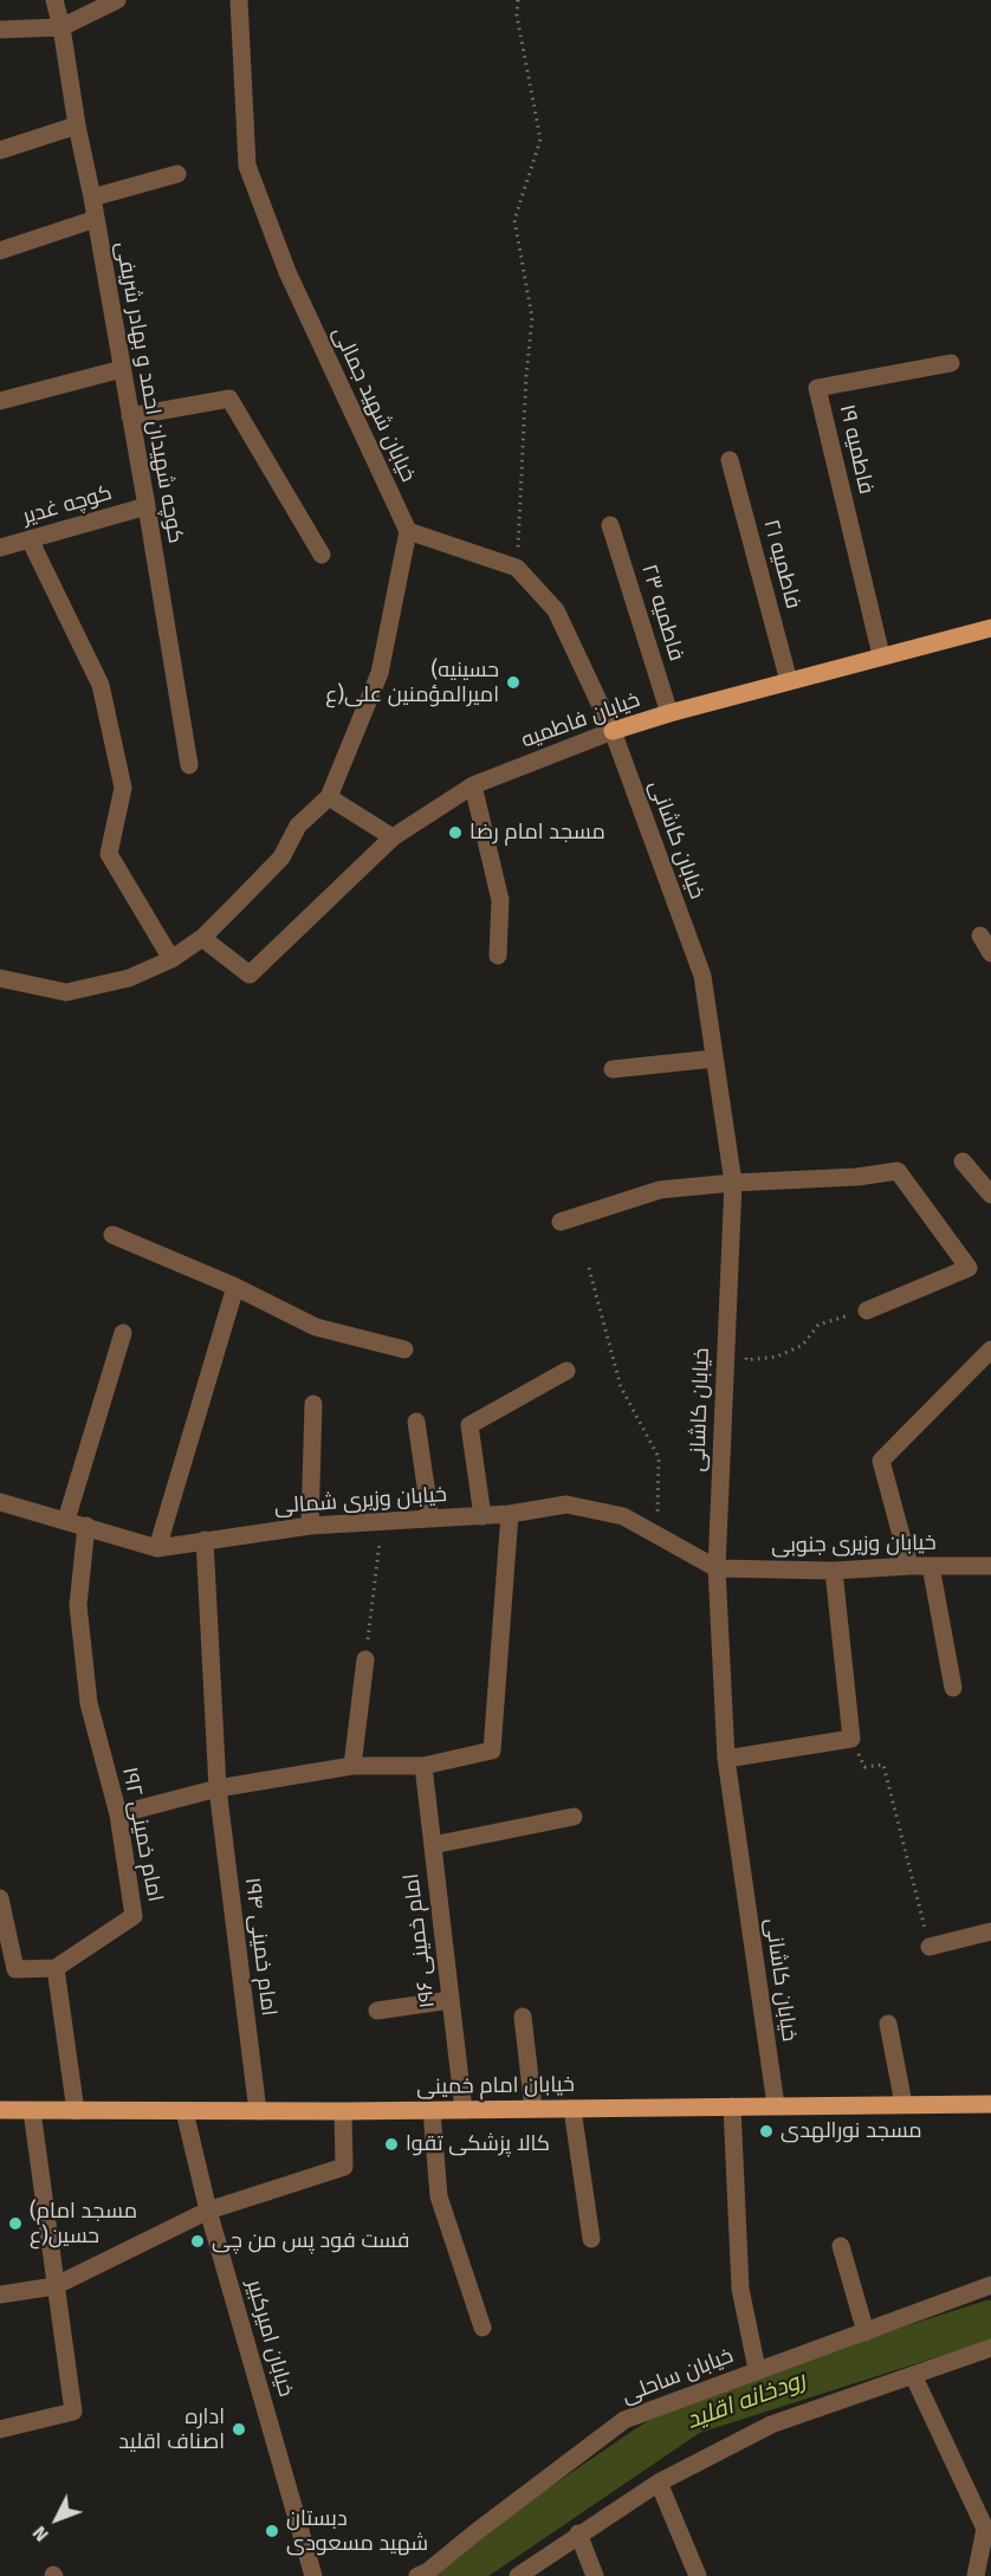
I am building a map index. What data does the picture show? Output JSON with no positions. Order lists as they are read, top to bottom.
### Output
{
  "streets": {
    "main road": ["خیابان فاطمیه", "خیابان امام خمینی"],
    "street": [
      "کوچه شهیدان احمد و بهادر شریفی",
      "خیابان شهید جمالی",
      "فاطمیه ۱۹",
      "کوچه غدیر",
      "فاطمیه ۲۱",
      "فاطمیه ۲۳",
      "خیابان کاشانی",
      "خیابان وزیری شمالی",
      "خیابان وزیری جنوبی",
      "امام خمینی ۱۹۲",
      "امام خمینی ۱۹۶",
      "امام خمینی ۱۹۴",
      "خیابان امیرکبیر",
      "خیابان ساحلی"
    ]
  },
  "crossings": [
    ["کوچه شهیدان احمد و بهادر شریفی", "کوچه غدیر"],
    ["فاطمیه ۱۹", "خیابان فاطمیه"],
    ["فاطمیه ۲۱", "خیابان فاطمیه"],
    ["فاطمیه ۲۳", "خیابان فاطمیه"],
    ["خیابان فاطمیه", "خیابان کاشانی"],
    ["خیابان کاشانی", "خیابان وزیری شمالی"],
    ["خیابان کاشانی", "خیابان وزیری جنوبی"],
    ["خیابان کاشانی", "خیابان امام خمینی"],
    ["خیابان وزیری شمالی", "خیابان وزیری جنوبی"],
    ["خیابان وزیری شمالی", "امام خمینی ۱۹۲"],
    ["خیابان وزیری شمالی", "امام خمینی ۱۹۴"],
    ["امام خمینی ۱۹۶", "خیابان امام خمینی"],
    ["امام خمینی ۱۹۴", "خیابان امام خمینی"],
    ["خیابان امام خمینی", "خیابان امیرکبیر"]
  ],
  "water": ["رودخانه اقلید"],
  "places": [
    "(حسینیه امیرالمؤمنین علی(ع",
    "مسجد امام رضا",
    "مسجد نورالهدی",
    "کالا پزشکی تقوا",
    "(مسجد امام حسین(ع",
    "فست فود پس من چی",
    "اداره اصناف اقلید",
    "دبستان شهید مسعودی"
  ],
  "north": "bottom left"
}
